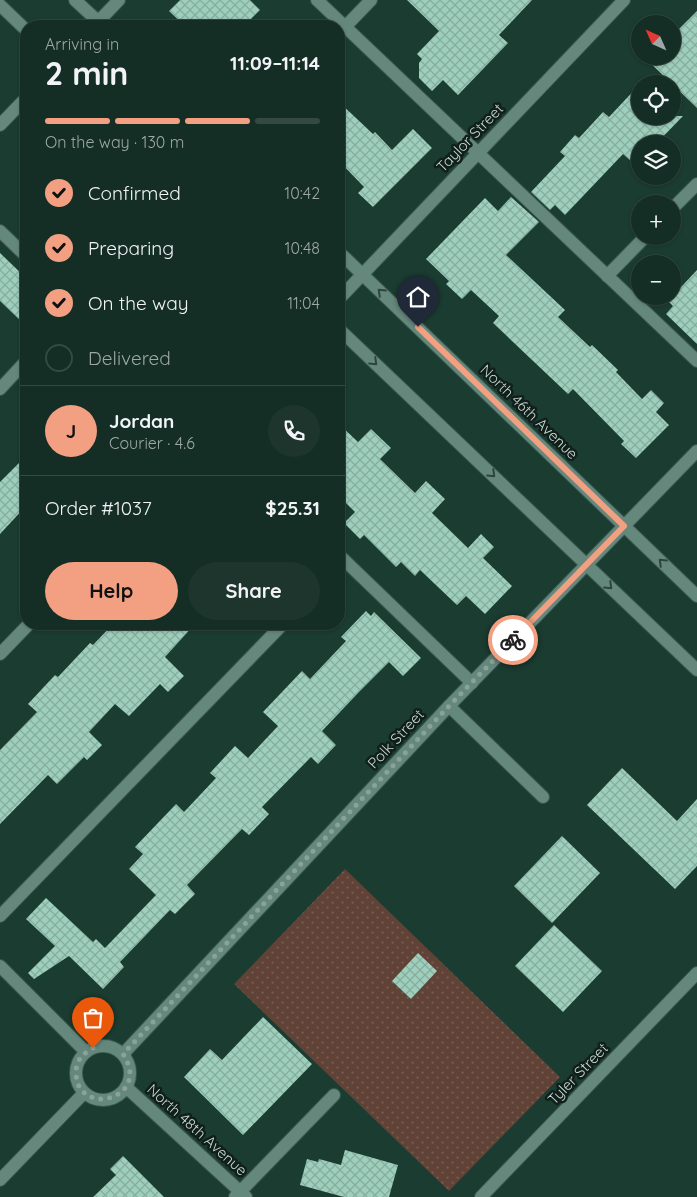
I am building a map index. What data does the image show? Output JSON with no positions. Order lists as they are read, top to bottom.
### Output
{
  "streets": {
    "street": [
      "Taylor Street",
      "North 46th Avenue",
      "Polk Street",
      "Tyler Street",
      "North 48th Avenue"
    ]
  },
  "crossings": [
    ["Taylor Street", "North 46th Avenue"],
    ["North 46th Avenue", "Polk Street"],
    ["Polk Street", "North 48th Avenue"]
  ],
  "north": "top left",
  "page": {
    "map_buttons": ["+", "−"],
    "heading": ["2 min", "Arriving in", "11:09–11:14"],
    "panel": [
      "Jordan",
      "Courier · 4.6",
      "Order #1037",
      "$25.31"
    ],
    "bar": "On the way · 130 m",
    "list": [
      ["Confirmed", "10:42"],
      ["Preparing", "10:48"],
      ["On the way", "11:04"],
      "Delivered"
    ],
    "round": "J",
    "buttons": ["Help", "Share"]
  }
}
